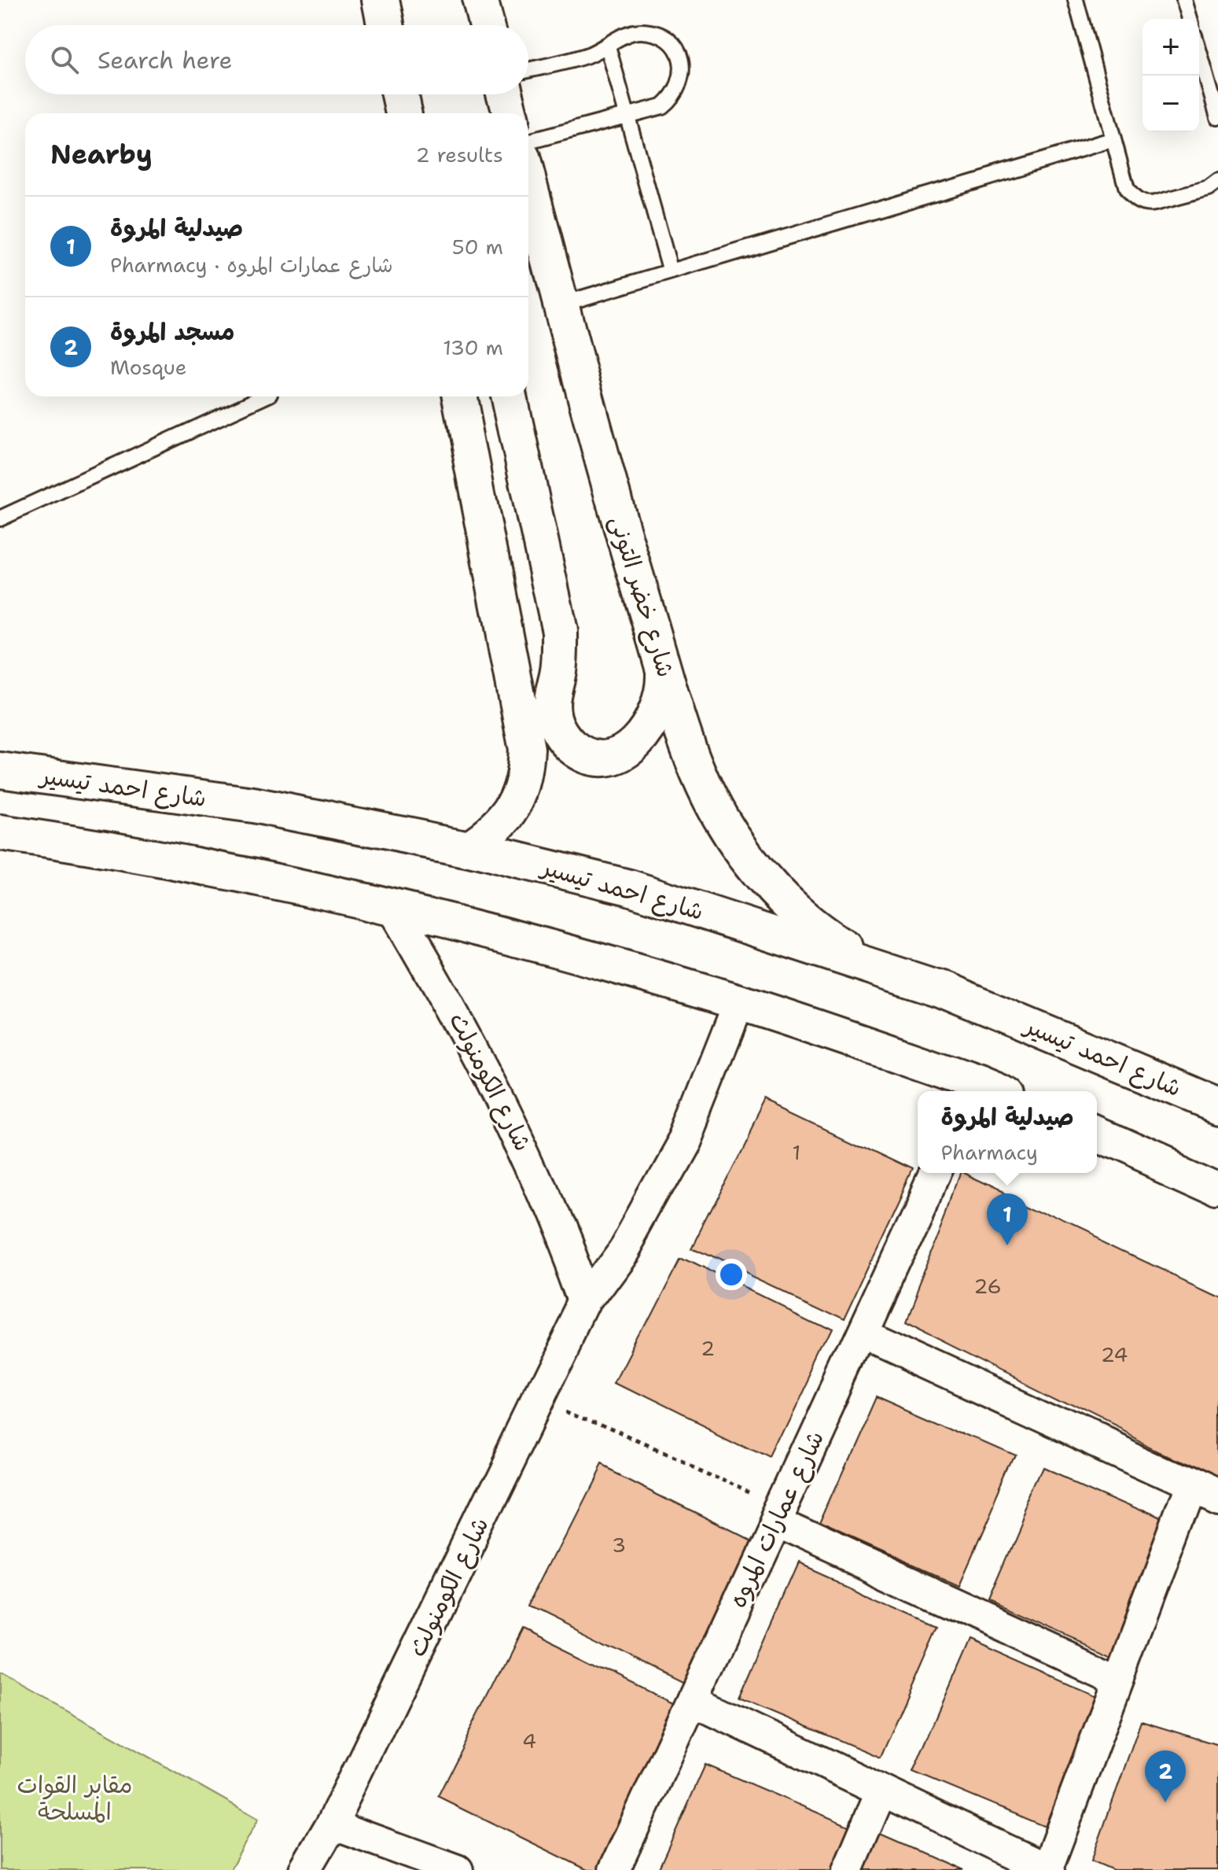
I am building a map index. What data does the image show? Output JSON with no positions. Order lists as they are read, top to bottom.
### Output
{
  "streets": {
    "main road": ["شارع خضر التونى", "شارع احمد تيسير"],
    "street": ["شارع الكومنولث", "شارع عمارات المروه"]
  },
  "crossings": [
    ["شارع خضر التونى", "شارع احمد تيسير"]
  ],
  "parks": ["مقابر القوات المسلحة"],
  "house_numbers": [
    "1",
    "26",
    "2",
    "24",
    "3",
    "4"
  ],
  "page": {
    "map_buttons": ["+", "−"],
    "search": "Search here",
    "heading": ["Nearby", "2 results"],
    "list": [
      {
        "mark": "1",
        "name": "صيدلية المروة",
        "note": "Pharmacy · شارع عمارات المروه",
        "value": "50 m"
      },
      {
        "mark": "2",
        "name": "مسجد المروة",
        "note": "Mosque",
        "value": "130 m"
      }
    ],
    "popup": ["صيدلية المروة", "Pharmacy"],
    "pins": ["1", "2"]
  }
}
